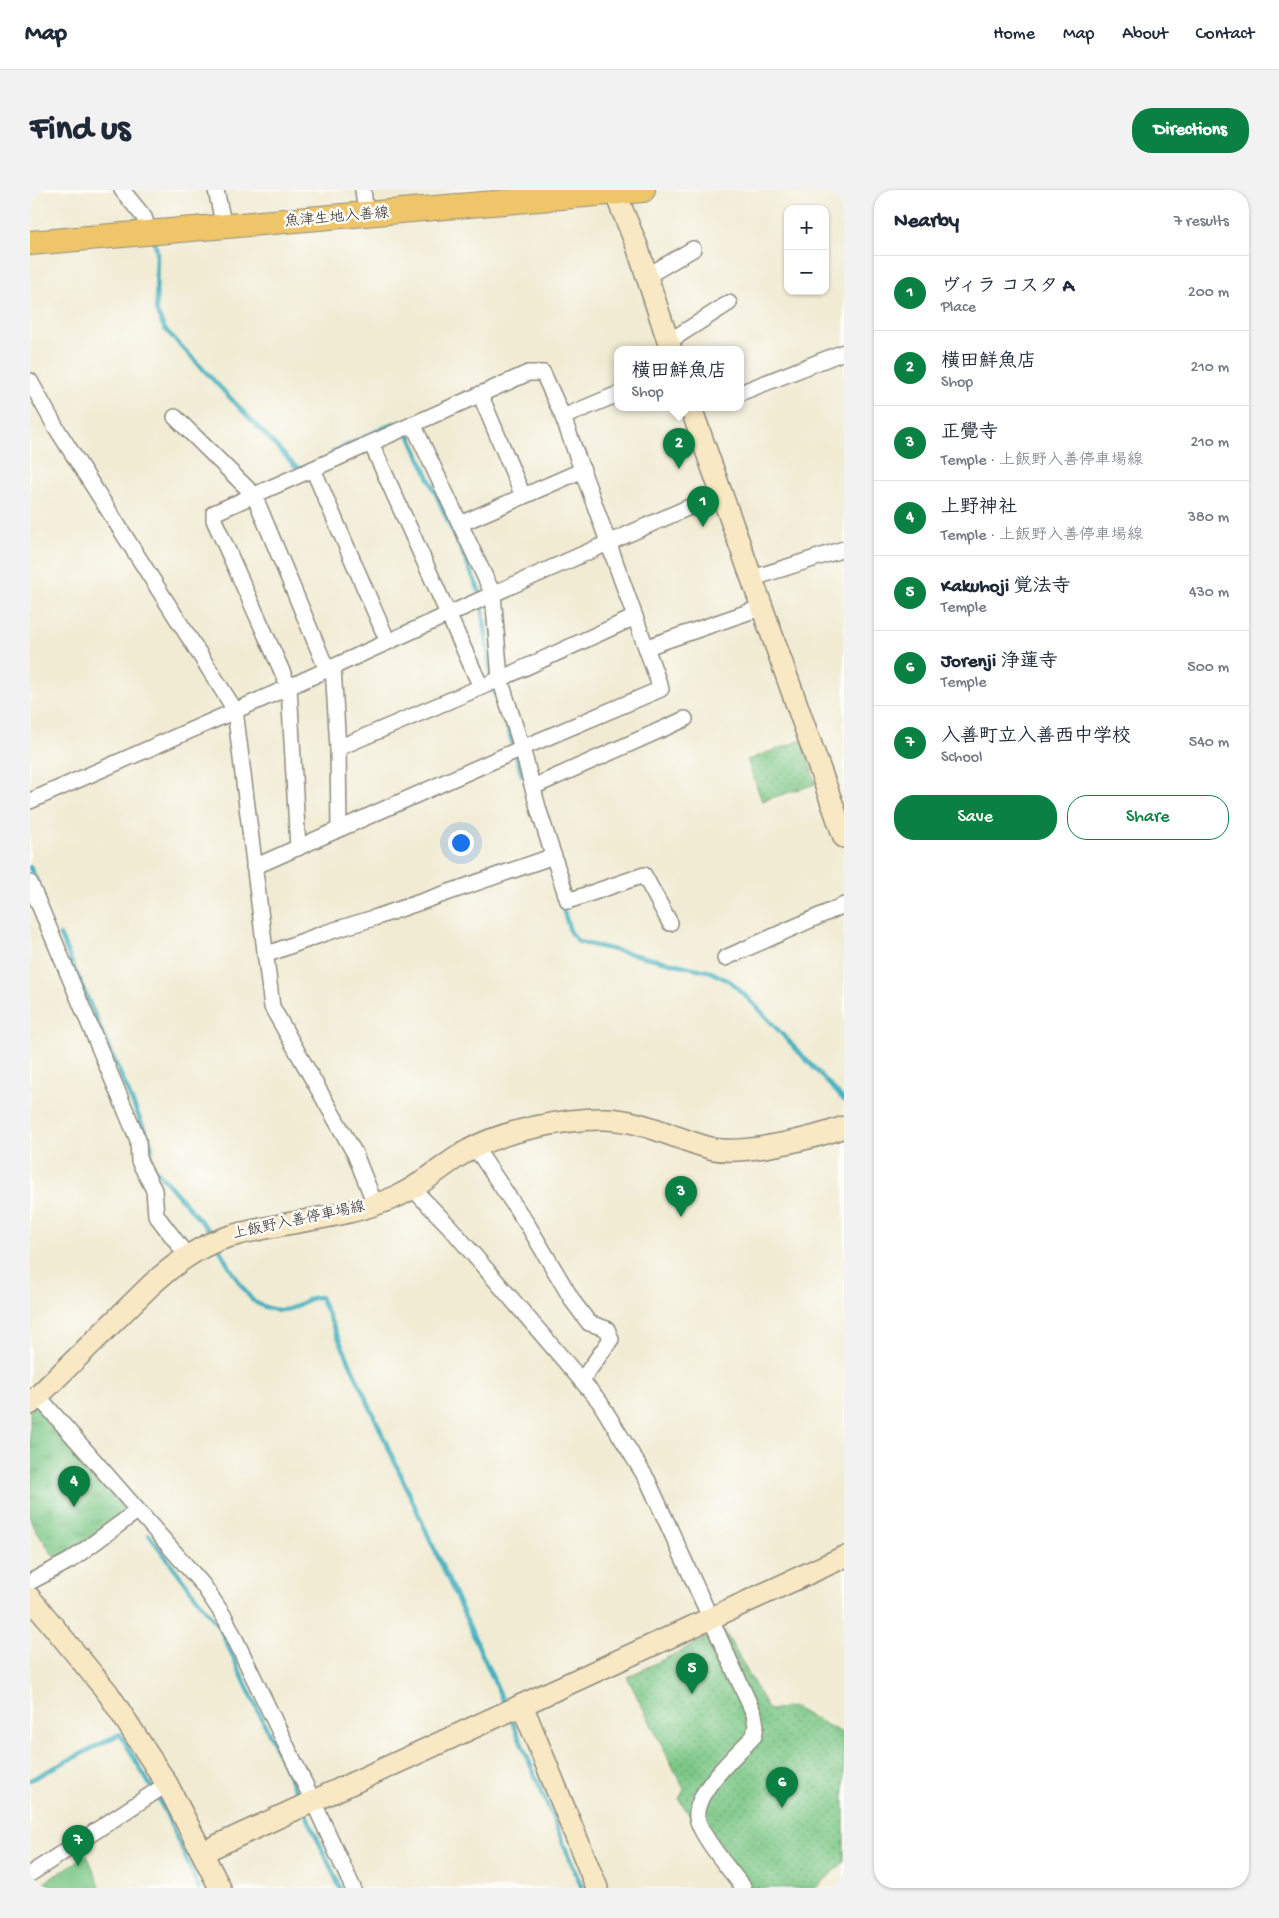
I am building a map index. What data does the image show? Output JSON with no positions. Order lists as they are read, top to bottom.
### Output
{
  "streets": {
    "main road": ["魚津生地入善線"],
    "street": ["上飯野入善停車場線"]
  },
  "page": {
    "header": "Map",
    "nav": [
      "Home",
      "Map",
      "About",
      "Contact"
    ],
    "buttons": [
      "Directions",
      ["Save", "Share"]
    ],
    "title": "Find us",
    "heading": ["Nearby", "7 results"],
    "map_buttons": ["+", "−"],
    "list": [
      {
        "mark": "1",
        "name": "ヴィラ コスタ A",
        "note": "Place",
        "value": "200 m"
      },
      {
        "mark": "2",
        "name": "横田鮮魚店",
        "note": "Shop",
        "value": "210 m"
      },
      {
        "mark": "3",
        "name": "正覺寺",
        "note": "Temple · 上飯野入善停車場線",
        "value": "210 m"
      },
      {
        "mark": "4",
        "name": "上野神社",
        "note": "Temple · 上飯野入善停車場線",
        "value": "380 m"
      },
      {
        "mark": "5",
        "name": "Kakuhoji 覚法寺",
        "note": "Temple",
        "value": "430 m"
      },
      {
        "mark": "6",
        "name": "Jorenji 浄蓮寺",
        "note": "Temple",
        "value": "500 m"
      },
      {
        "mark": "7",
        "name": "入善町立入善西中学校",
        "note": "School",
        "value": "540 m"
      }
    ],
    "popup": ["横田鮮魚店", "Shop"],
    "pins": [
      "2",
      "1",
      "3",
      "4",
      "5",
      "6",
      "7"
    ]
  }
}
